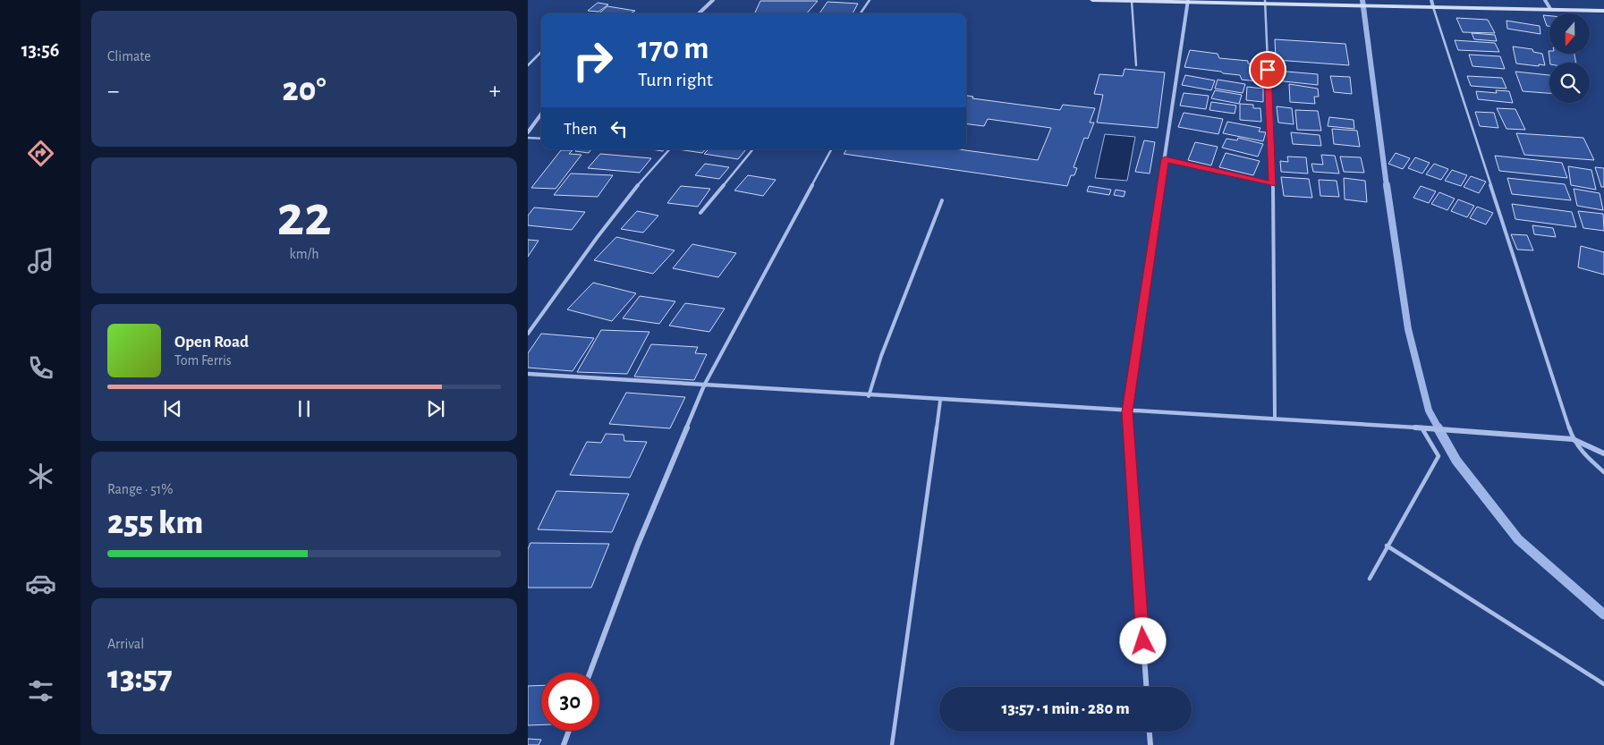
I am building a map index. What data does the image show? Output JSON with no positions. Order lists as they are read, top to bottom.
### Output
{
  "north": "bottom",
  "page": {
    "tabs": "13:56",
    "tile": [
      "Climate",
      ["22", "km/h"],
      ["Range · 51%", "255 km"],
      ["Arrival", "13:57"]
    ],
    "turn": ["170 m", "Turn right"],
    "heat": ["−", "20°", "+"],
    "then": "Then",
    "song": ["Open Road", "Tom Ferris"],
    "limit": "30",
    "trip": "13:57 · 1 min · 280 m"
  }
}
